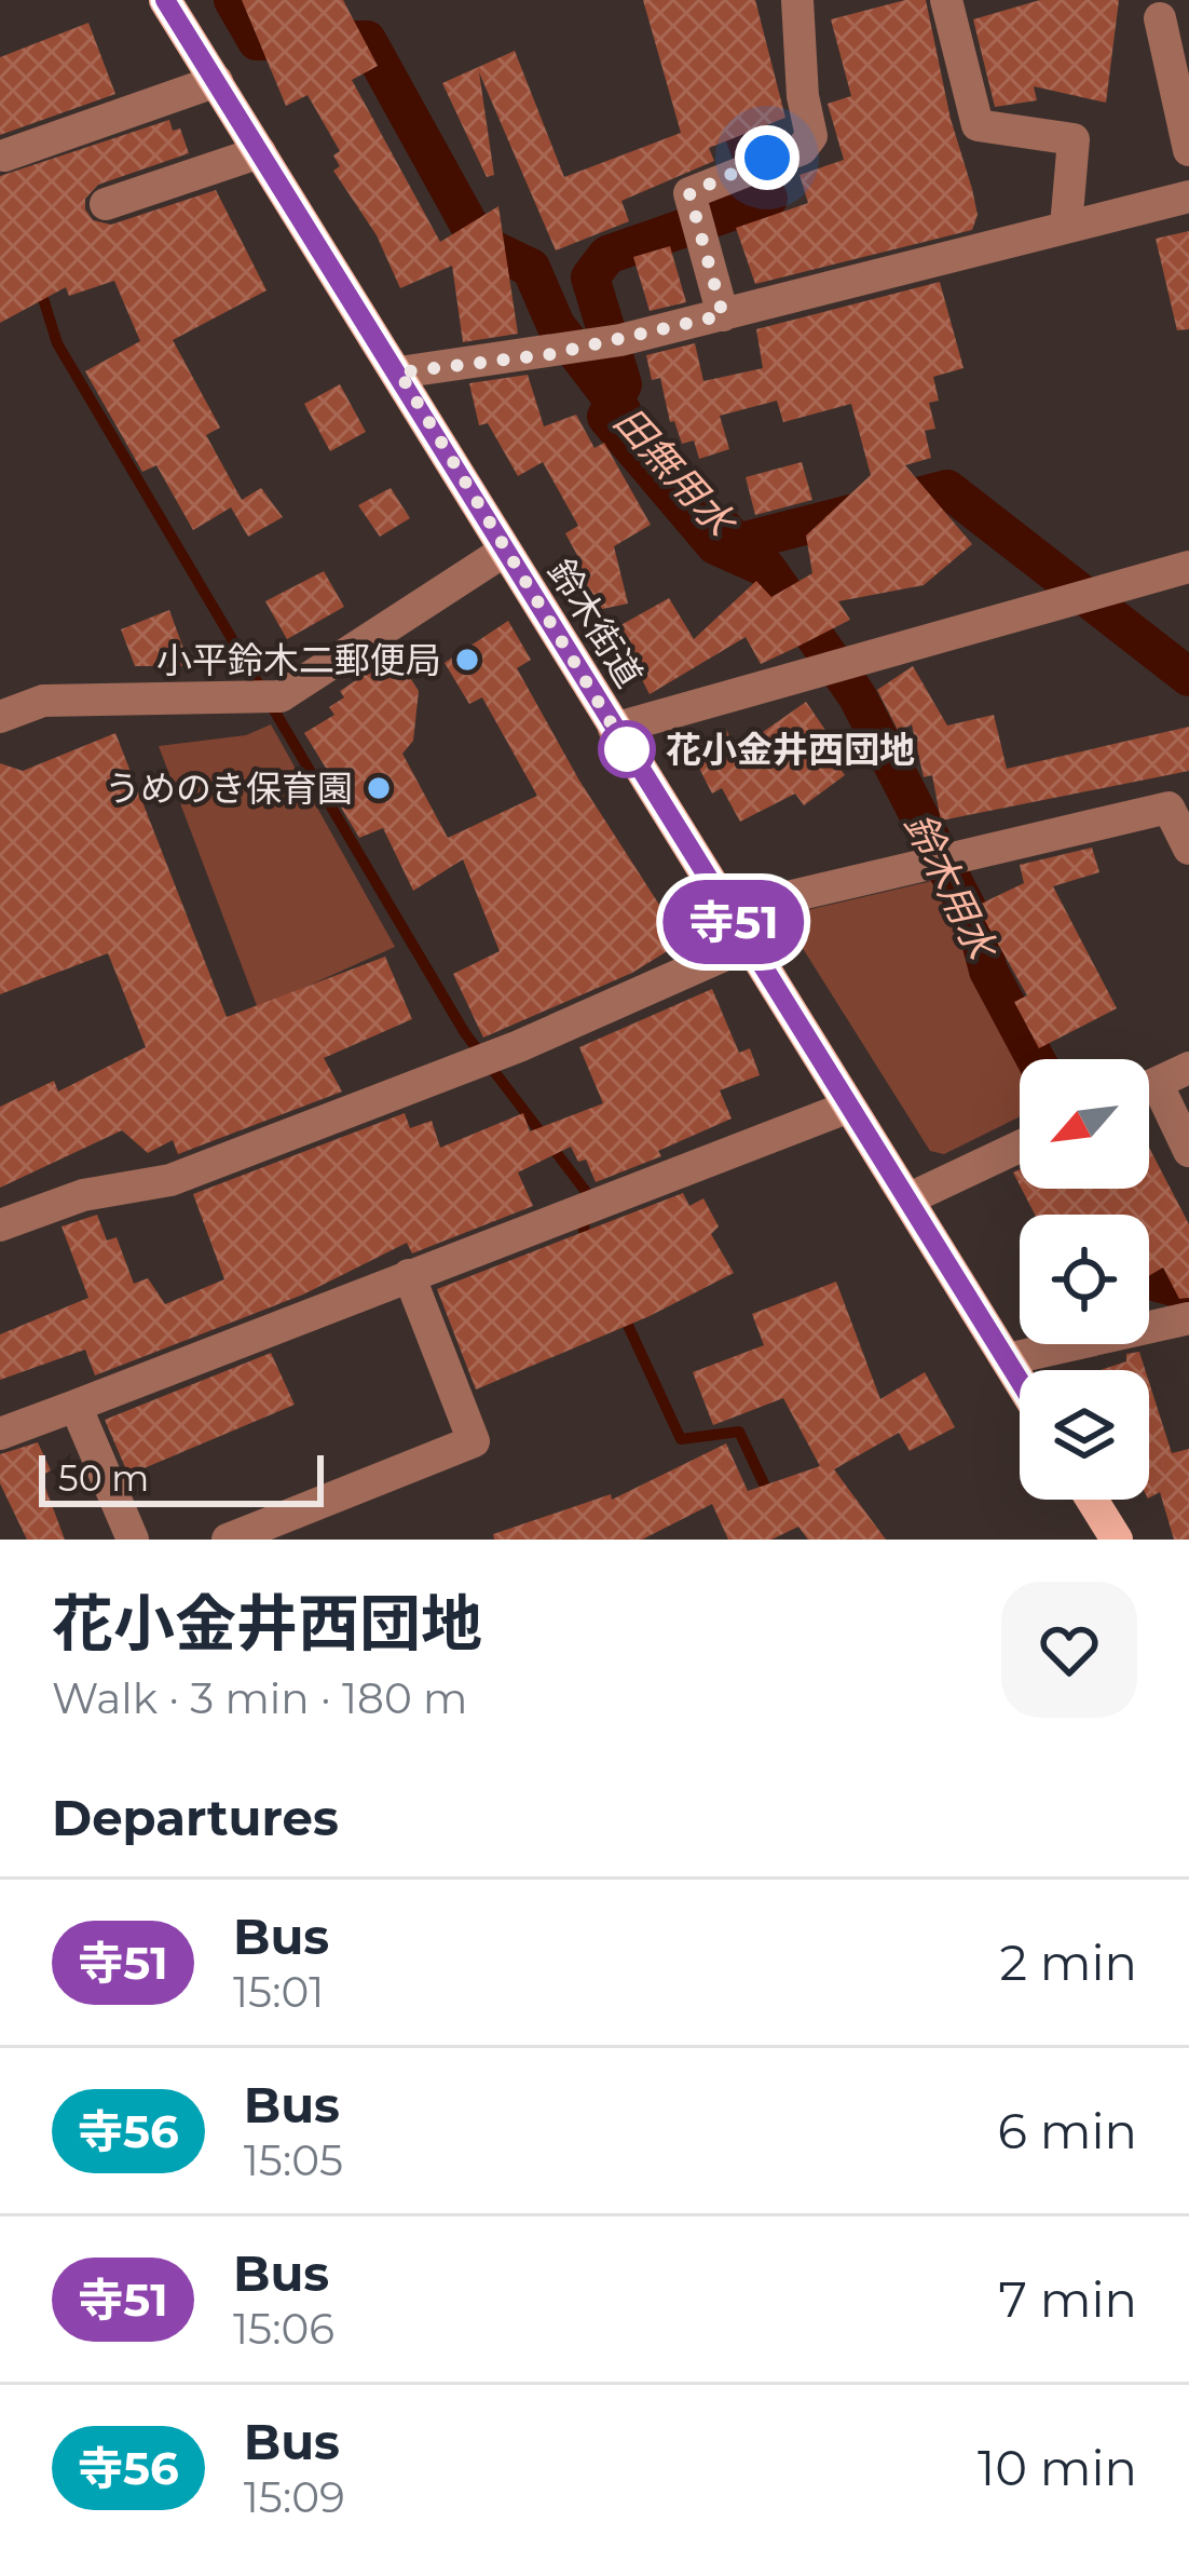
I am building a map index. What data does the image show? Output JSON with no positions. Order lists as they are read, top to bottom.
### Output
{
  "streets": {
    "main road": ["鈴木街道"]
  },
  "water": ["田無用水", "鈴木用水"],
  "places": ["小平鈴木二郵便局", "花小金井西団地", "うめのき保育園"],
  "lines": ["bus line 寺51"],
  "scale_bar": "50 m",
  "north": "bottom left",
  "page": {
    "on_map": "寺51",
    "scale": "50 m",
    "heading": [
      ["花小金井西団地", "Walk · 3 min · 180 m"],
      "Departures"
    ],
    "list": [
      {
        "mark": "寺51",
        "name": "Bus",
        "note": "15:01",
        "value": "2 min"
      },
      {
        "mark": "寺56",
        "name": "Bus",
        "note": "15:05",
        "value": "6 min"
      },
      {
        "mark": "寺51",
        "name": "Bus",
        "note": "15:06",
        "value": "7 min"
      },
      {
        "mark": "寺56",
        "name": "Bus",
        "note": "15:09",
        "value": "10 min"
      }
    ]
  }
}
